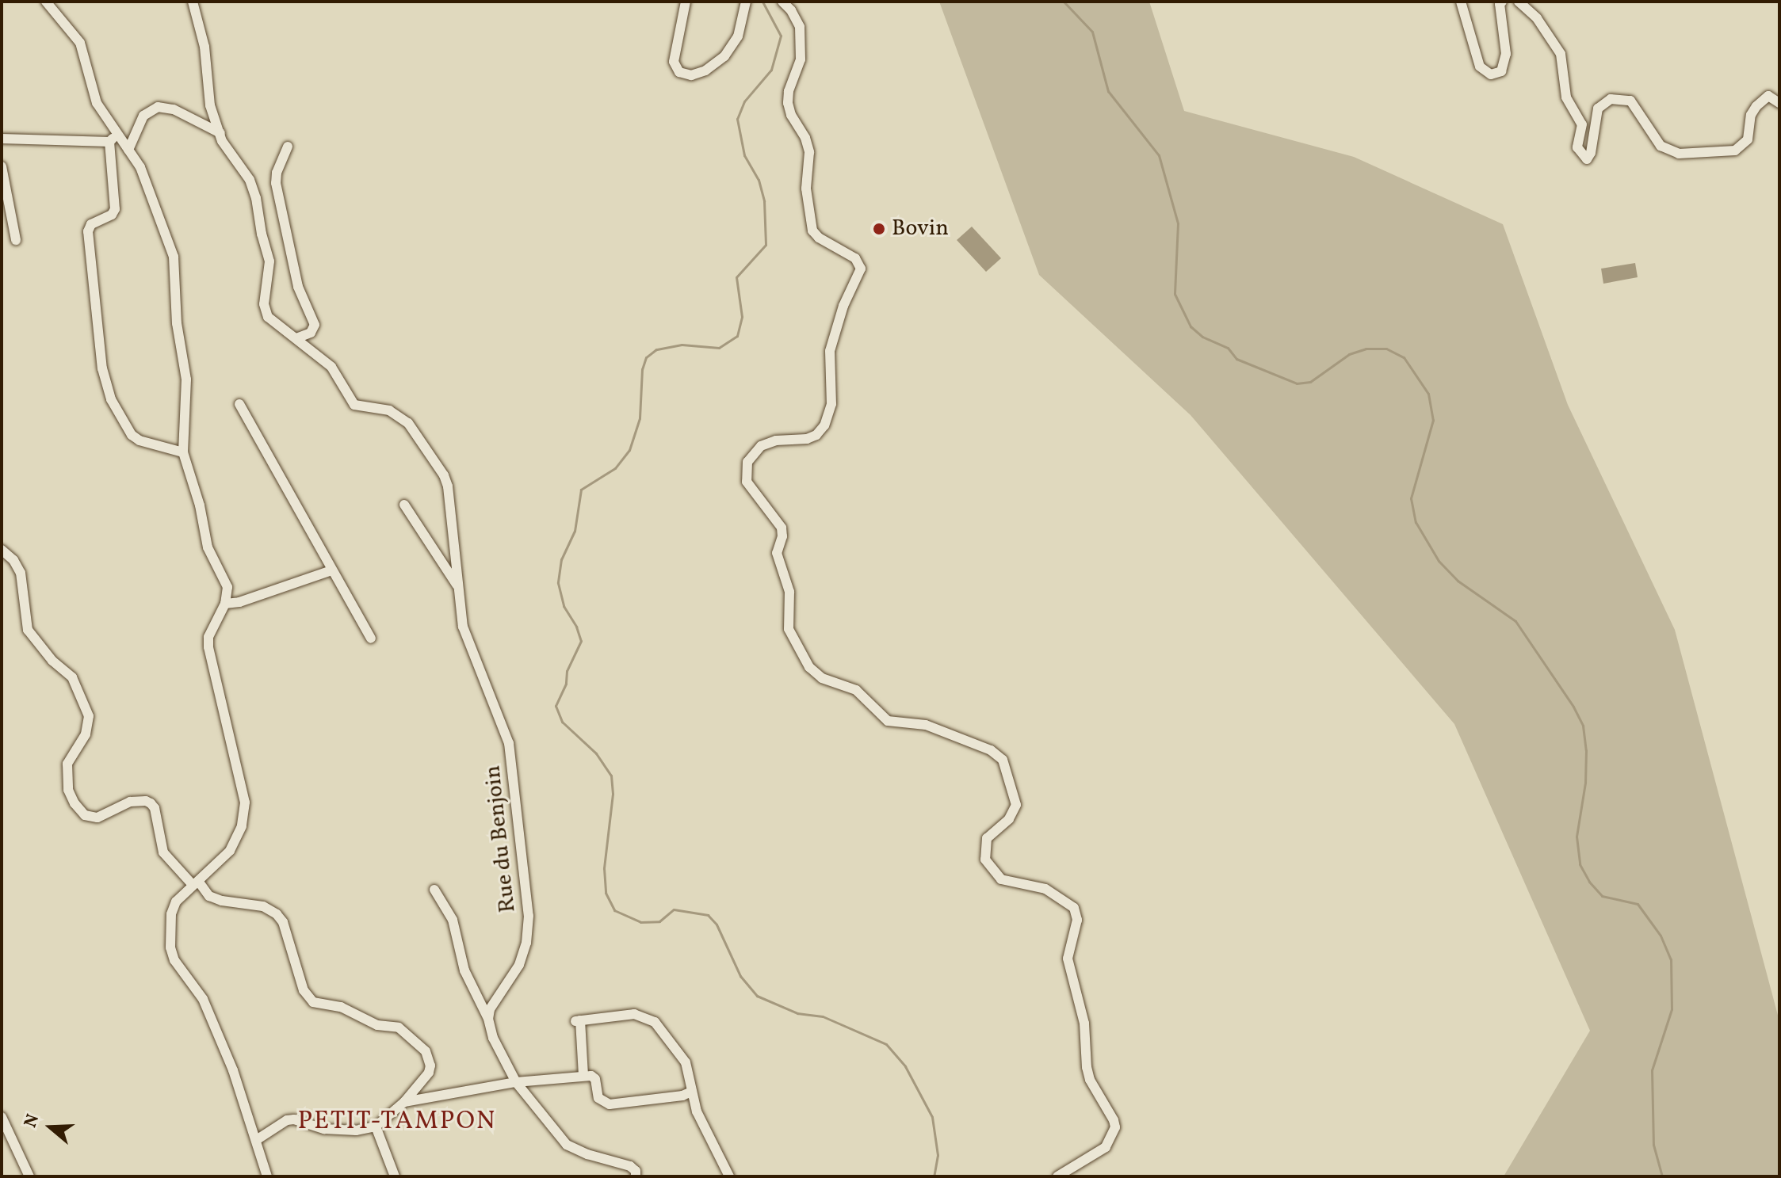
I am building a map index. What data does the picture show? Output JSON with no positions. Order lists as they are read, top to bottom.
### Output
{
  "streets": {
    "street": ["Rue du Benjoin"]
  },
  "districts": ["PETIT-TAMPON"],
  "places": ["Bovin"],
  "north": "left"
}
